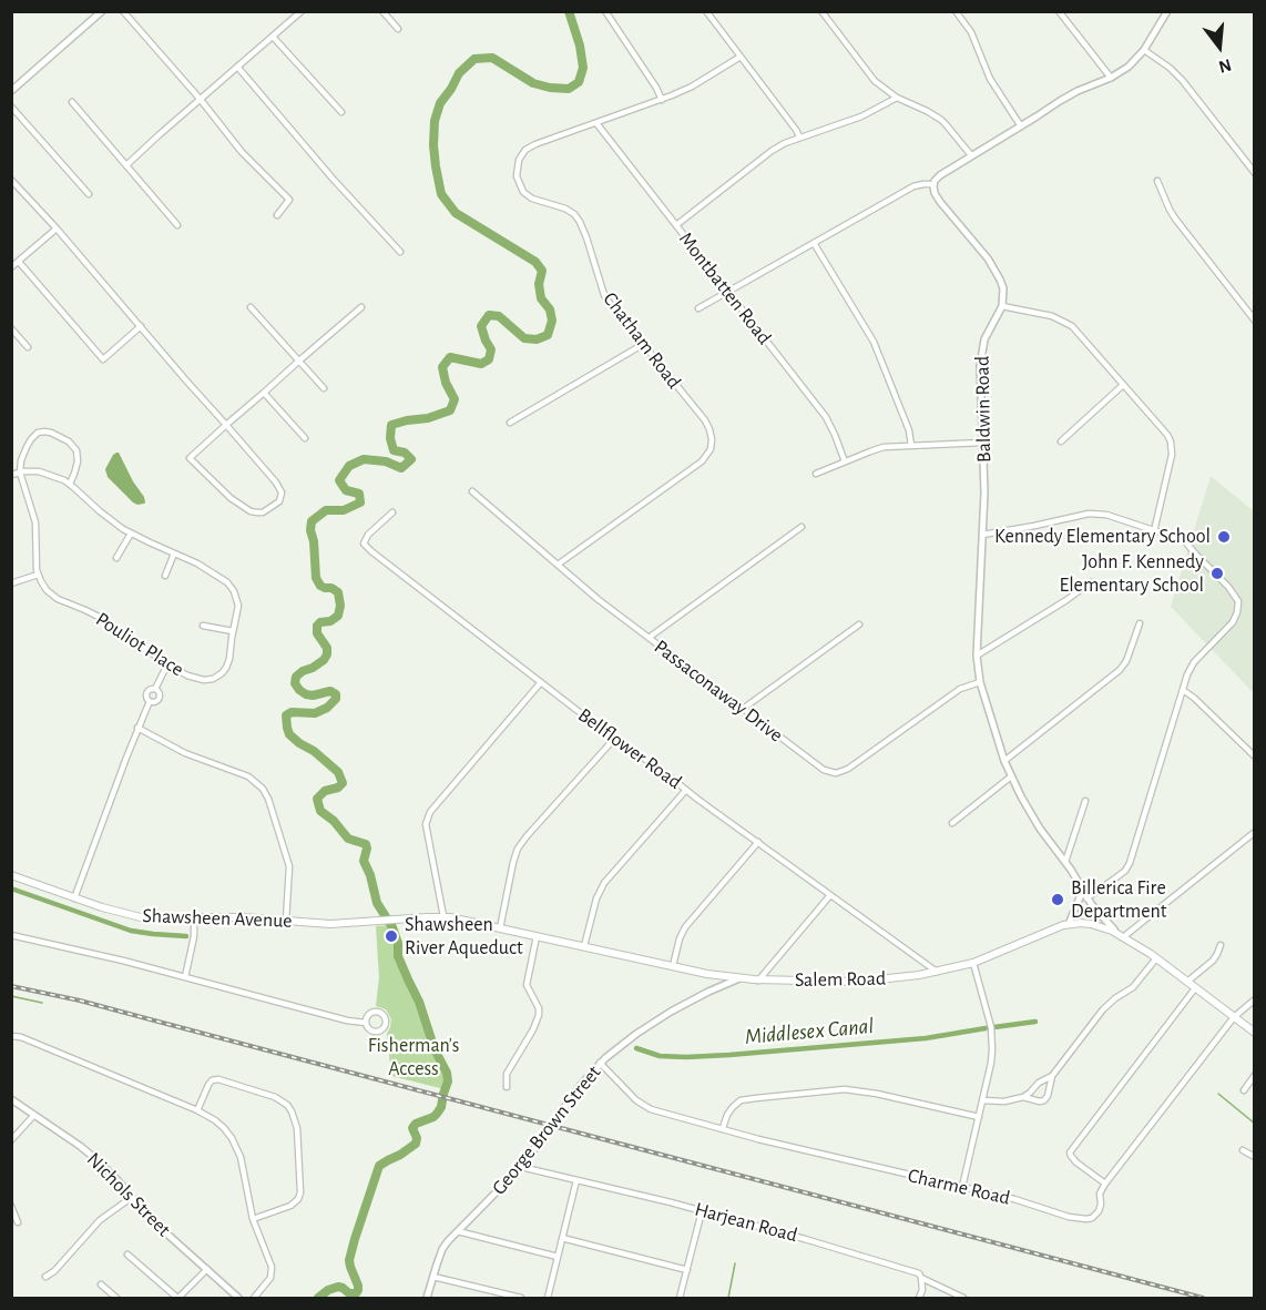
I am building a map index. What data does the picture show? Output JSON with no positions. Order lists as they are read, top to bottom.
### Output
{
  "streets": {
    "main road": ["Shawsheen Avenue", "Salem Road"],
    "street": [
      "Montbatten Road",
      "Chatham Road",
      "Baldwin Road",
      "Pouliot Place",
      "Passaconaway Drive",
      "Bellflower Road",
      "George Brown Street",
      "Charme Road",
      "Nichols Street",
      "Harjean Road"
    ]
  },
  "crossings": [
    ["Montbatten Road", "Chatham Road"],
    ["Chatham Road", "Passaconaway Drive"],
    ["Baldwin Road", "Passaconaway Drive"],
    ["Baldwin Road", "Salem Road"],
    ["Bellflower Road", "Salem Road"],
    ["Shawsheen Avenue", "Salem Road"],
    ["Salem Road", "George Brown Street"],
    ["Salem Road", "Charme Road"],
    ["George Brown Street", "Charme Road"],
    ["George Brown Street", "Harjean Road"]
  ],
  "water": ["Middlesex Canal"],
  "parks": ["Fisherman's Access"],
  "places": [
    "Kennedy Elementary School",
    "John F. Kennedy Elementary School",
    "Billerica Fire Department",
    "Shawsheen River Aqueduct"
  ],
  "north": "bottom"
}
